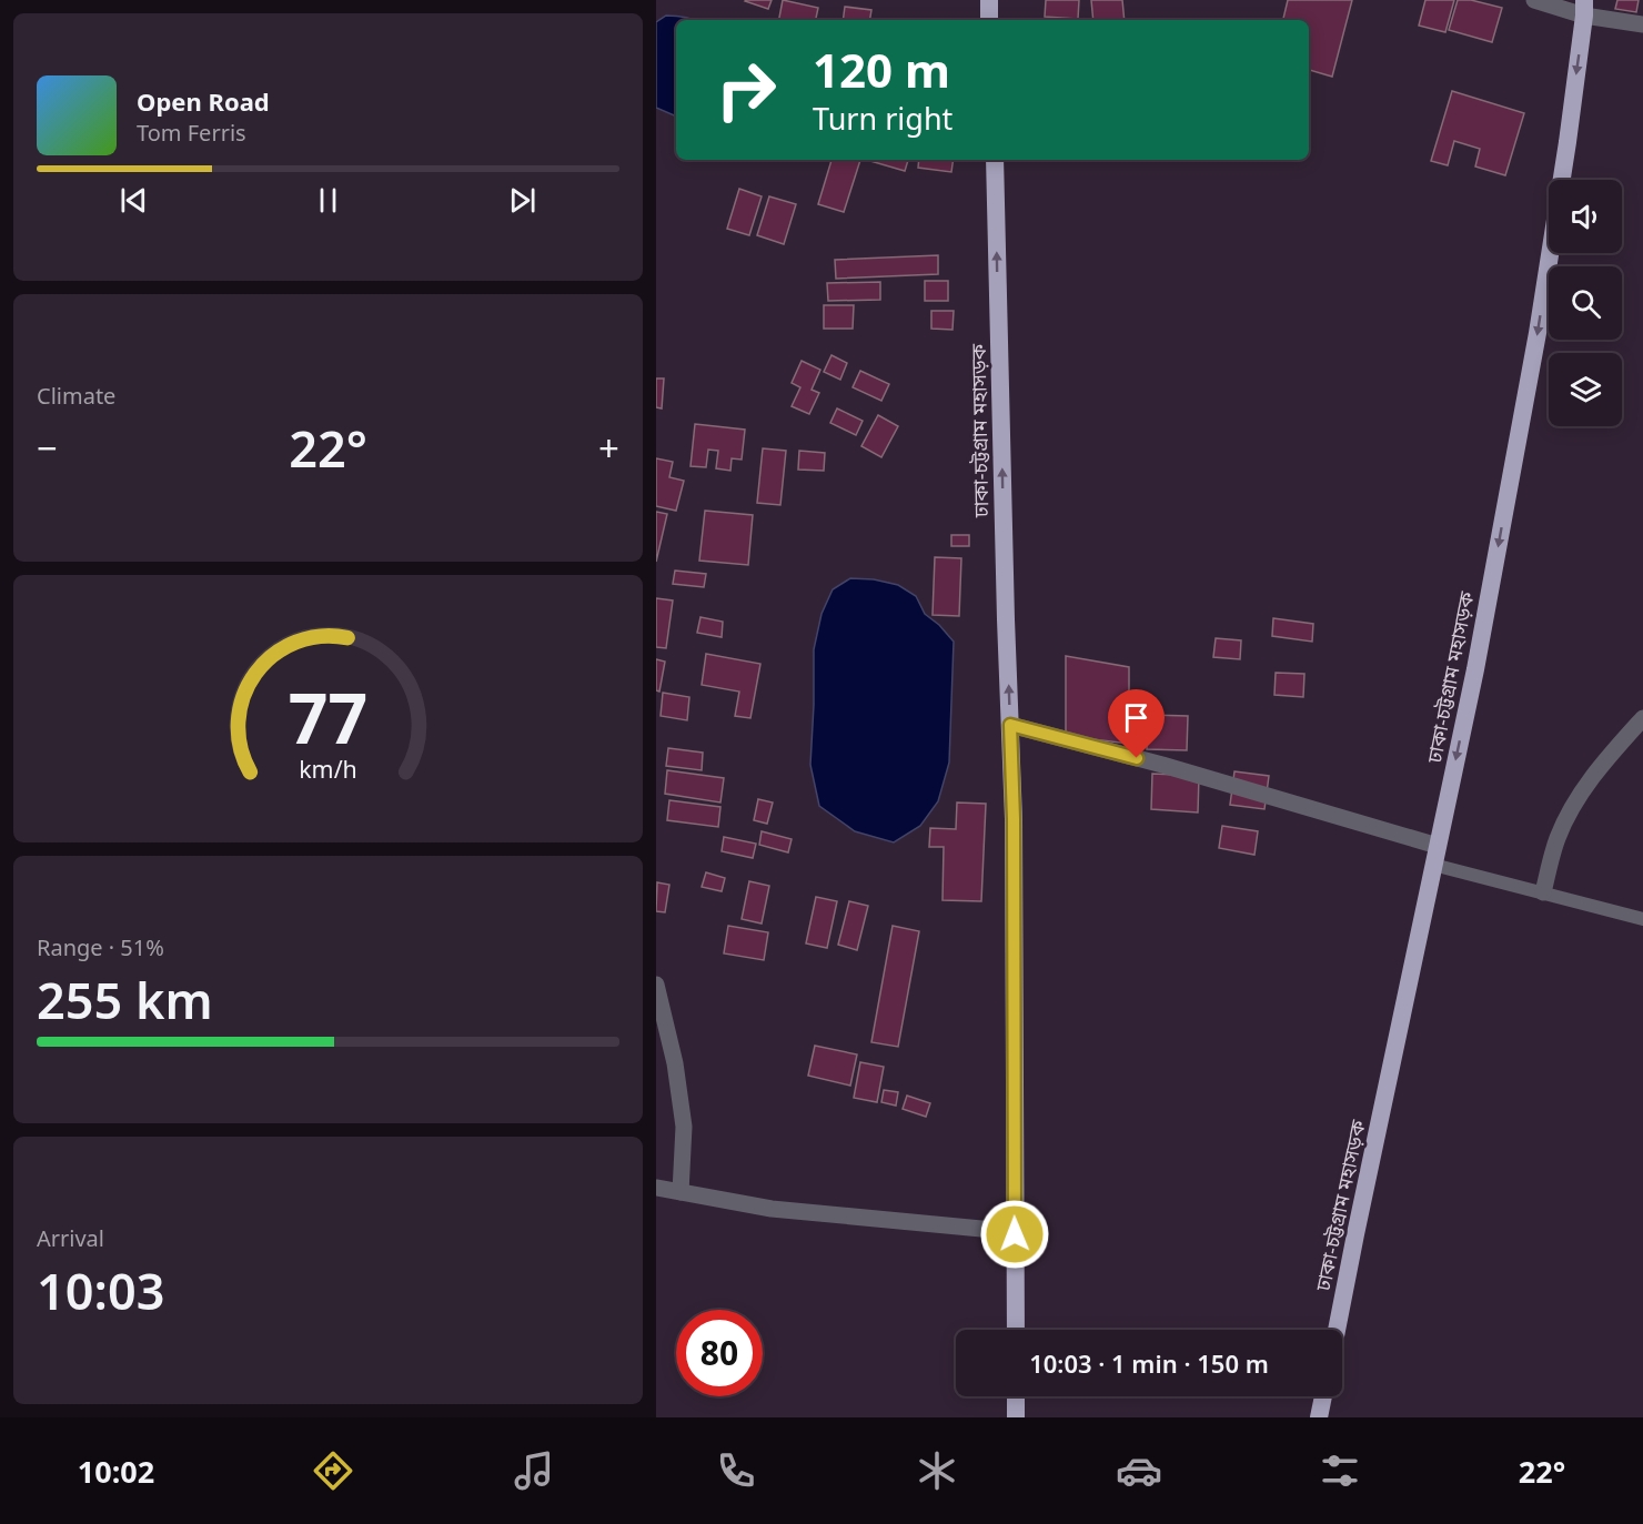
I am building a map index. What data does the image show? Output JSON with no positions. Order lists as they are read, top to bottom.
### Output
{
  "streets": {
    "highway": ["ঢাকা-চট্টগ্রাম মহাসড়ক"]
  },
  "page": {
    "turn": ["120 m", "Turn right"],
    "song": ["Open Road", "Tom Ferris"],
    "tile": [
      "Climate",
      ["Range · 51%", "255 km"],
      ["Arrival", "10:03"]
    ],
    "heat": ["−", "22°", "+"],
    "limit": "80",
    "trip": "10:03 · 1 min · 150 m",
    "tabs": ["10:02", "22°"],
    "gauge": ["77", "km/h"]
  }
}
